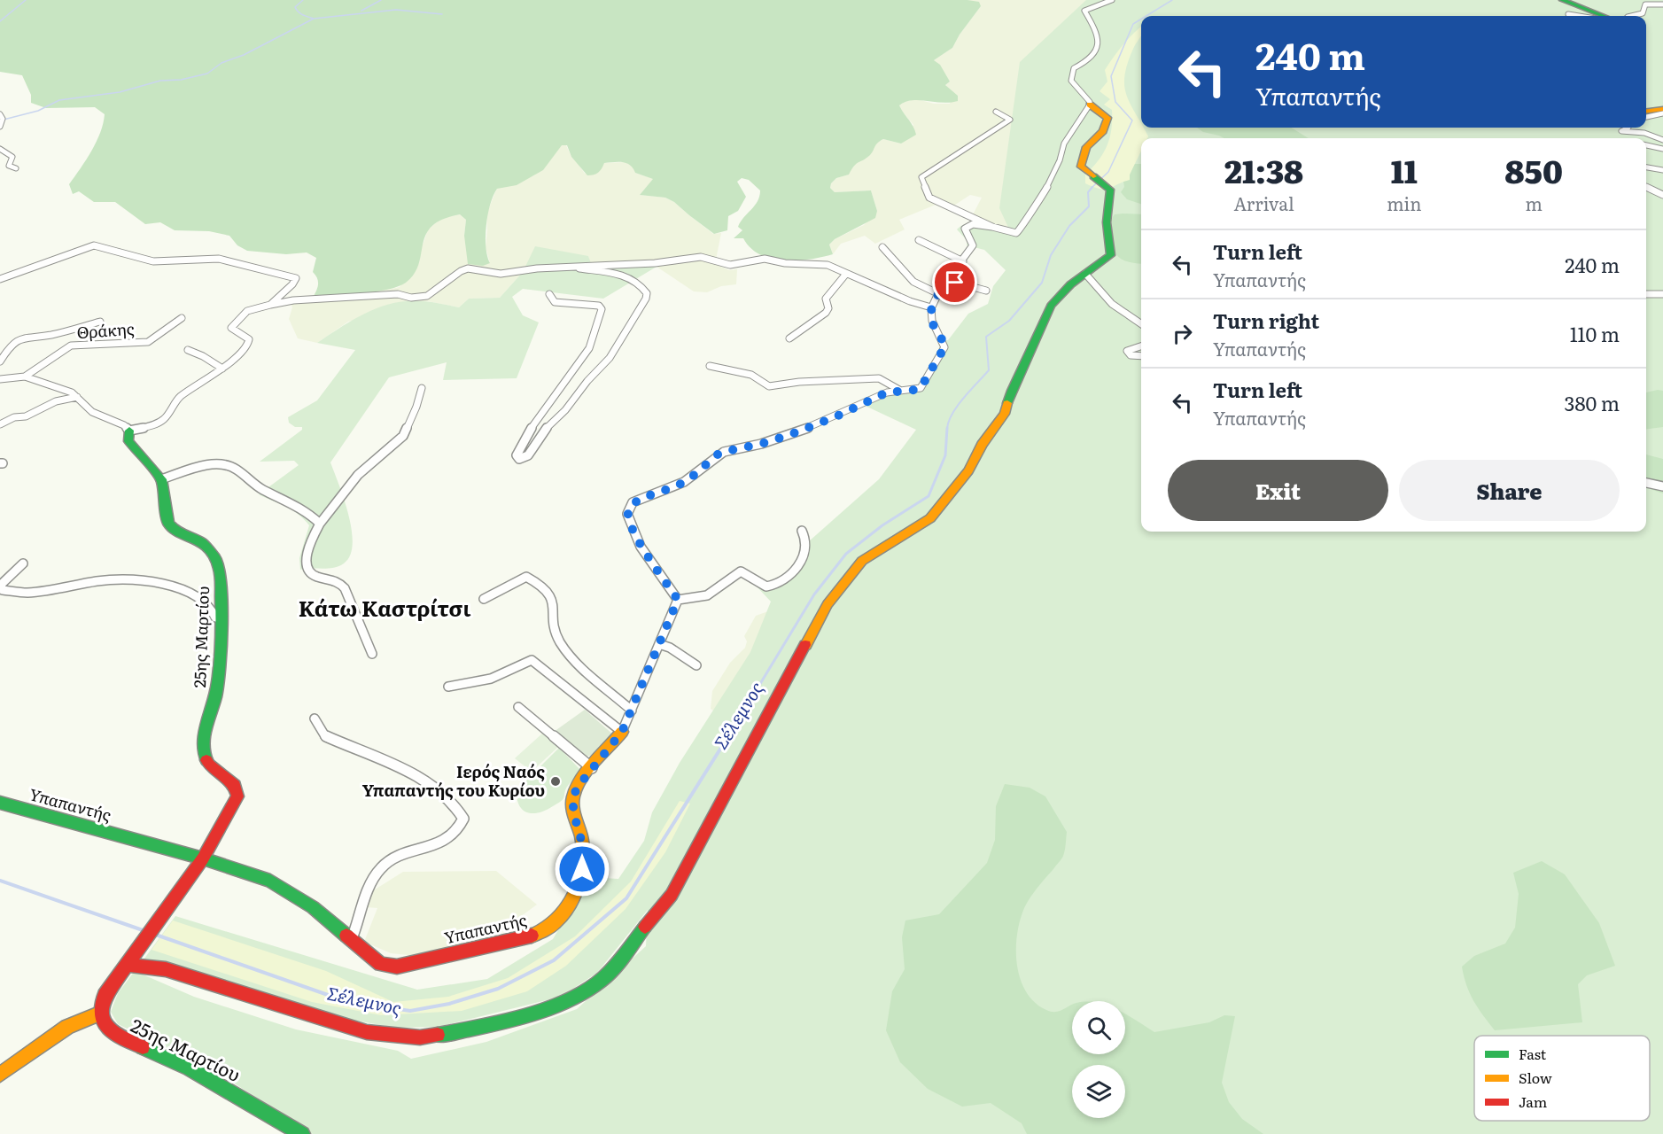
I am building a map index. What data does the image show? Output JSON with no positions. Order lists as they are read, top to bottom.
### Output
{
  "streets": {
    "street": ["Θράκης", "25ης Μαρτίου", "Υπαπαντής"]
  },
  "crossings": [
    ["25ης Μαρτίου", "Υπαπαντής"]
  ],
  "districts": ["Κάτω Καστρίτσι"],
  "water": ["Σέλεμνος"],
  "places": ["Ιερός Ναός Υπαπαντής του Κυρίου"],
  "legend": ["Fast", "Slow", "Jam"],
  "page": {
    "turn": ["240 m", "Υπαπαντής"],
    "eta": [
      "21:38",
      "Arrival",
      "11",
      "min",
      "850",
      "m"
    ],
    "list": [
      {
        "name": "Turn left",
        "note": "Υπαπαντής",
        "value": "240 m"
      },
      {
        "name": "Turn right",
        "note": "Υπαπαντής",
        "value": "110 m"
      },
      {
        "name": "Turn left",
        "note": "Υπαπαντής",
        "value": "380 m"
      }
    ],
    "buttons": ["Exit", "Share"]
  }
}
